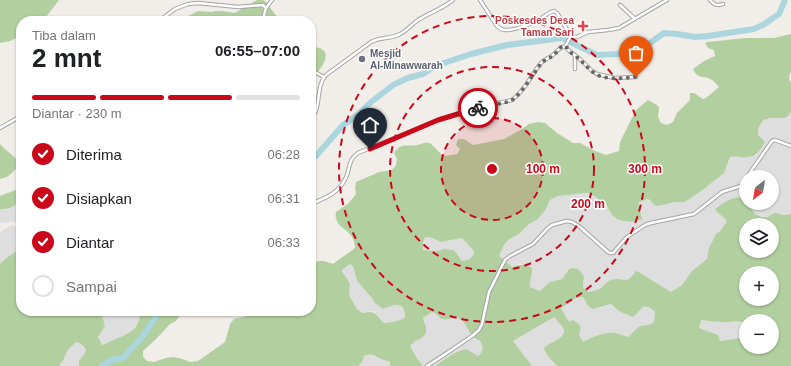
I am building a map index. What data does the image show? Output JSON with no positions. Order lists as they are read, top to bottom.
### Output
{
  "places": {
    "health": ["Poskesdes Desa Taman Sari"],
    "other": ["Mesjid Al-Minawwarah"]
  },
  "north": "bottom left",
  "page": {
    "heading": ["2 mnt", "Tiba dalam", "06:55–07:00"],
    "bar": "Diantar · 230 m",
    "list": [
      ["Diterima", "06:28"],
      ["Disiapkan", "06:31"],
      ["Diantar", "06:33"],
      "Sampai"
    ],
    "map_buttons": ["+", "−"]
  },
  "rings": ["100 m", "300 m", "200 m"]
}
